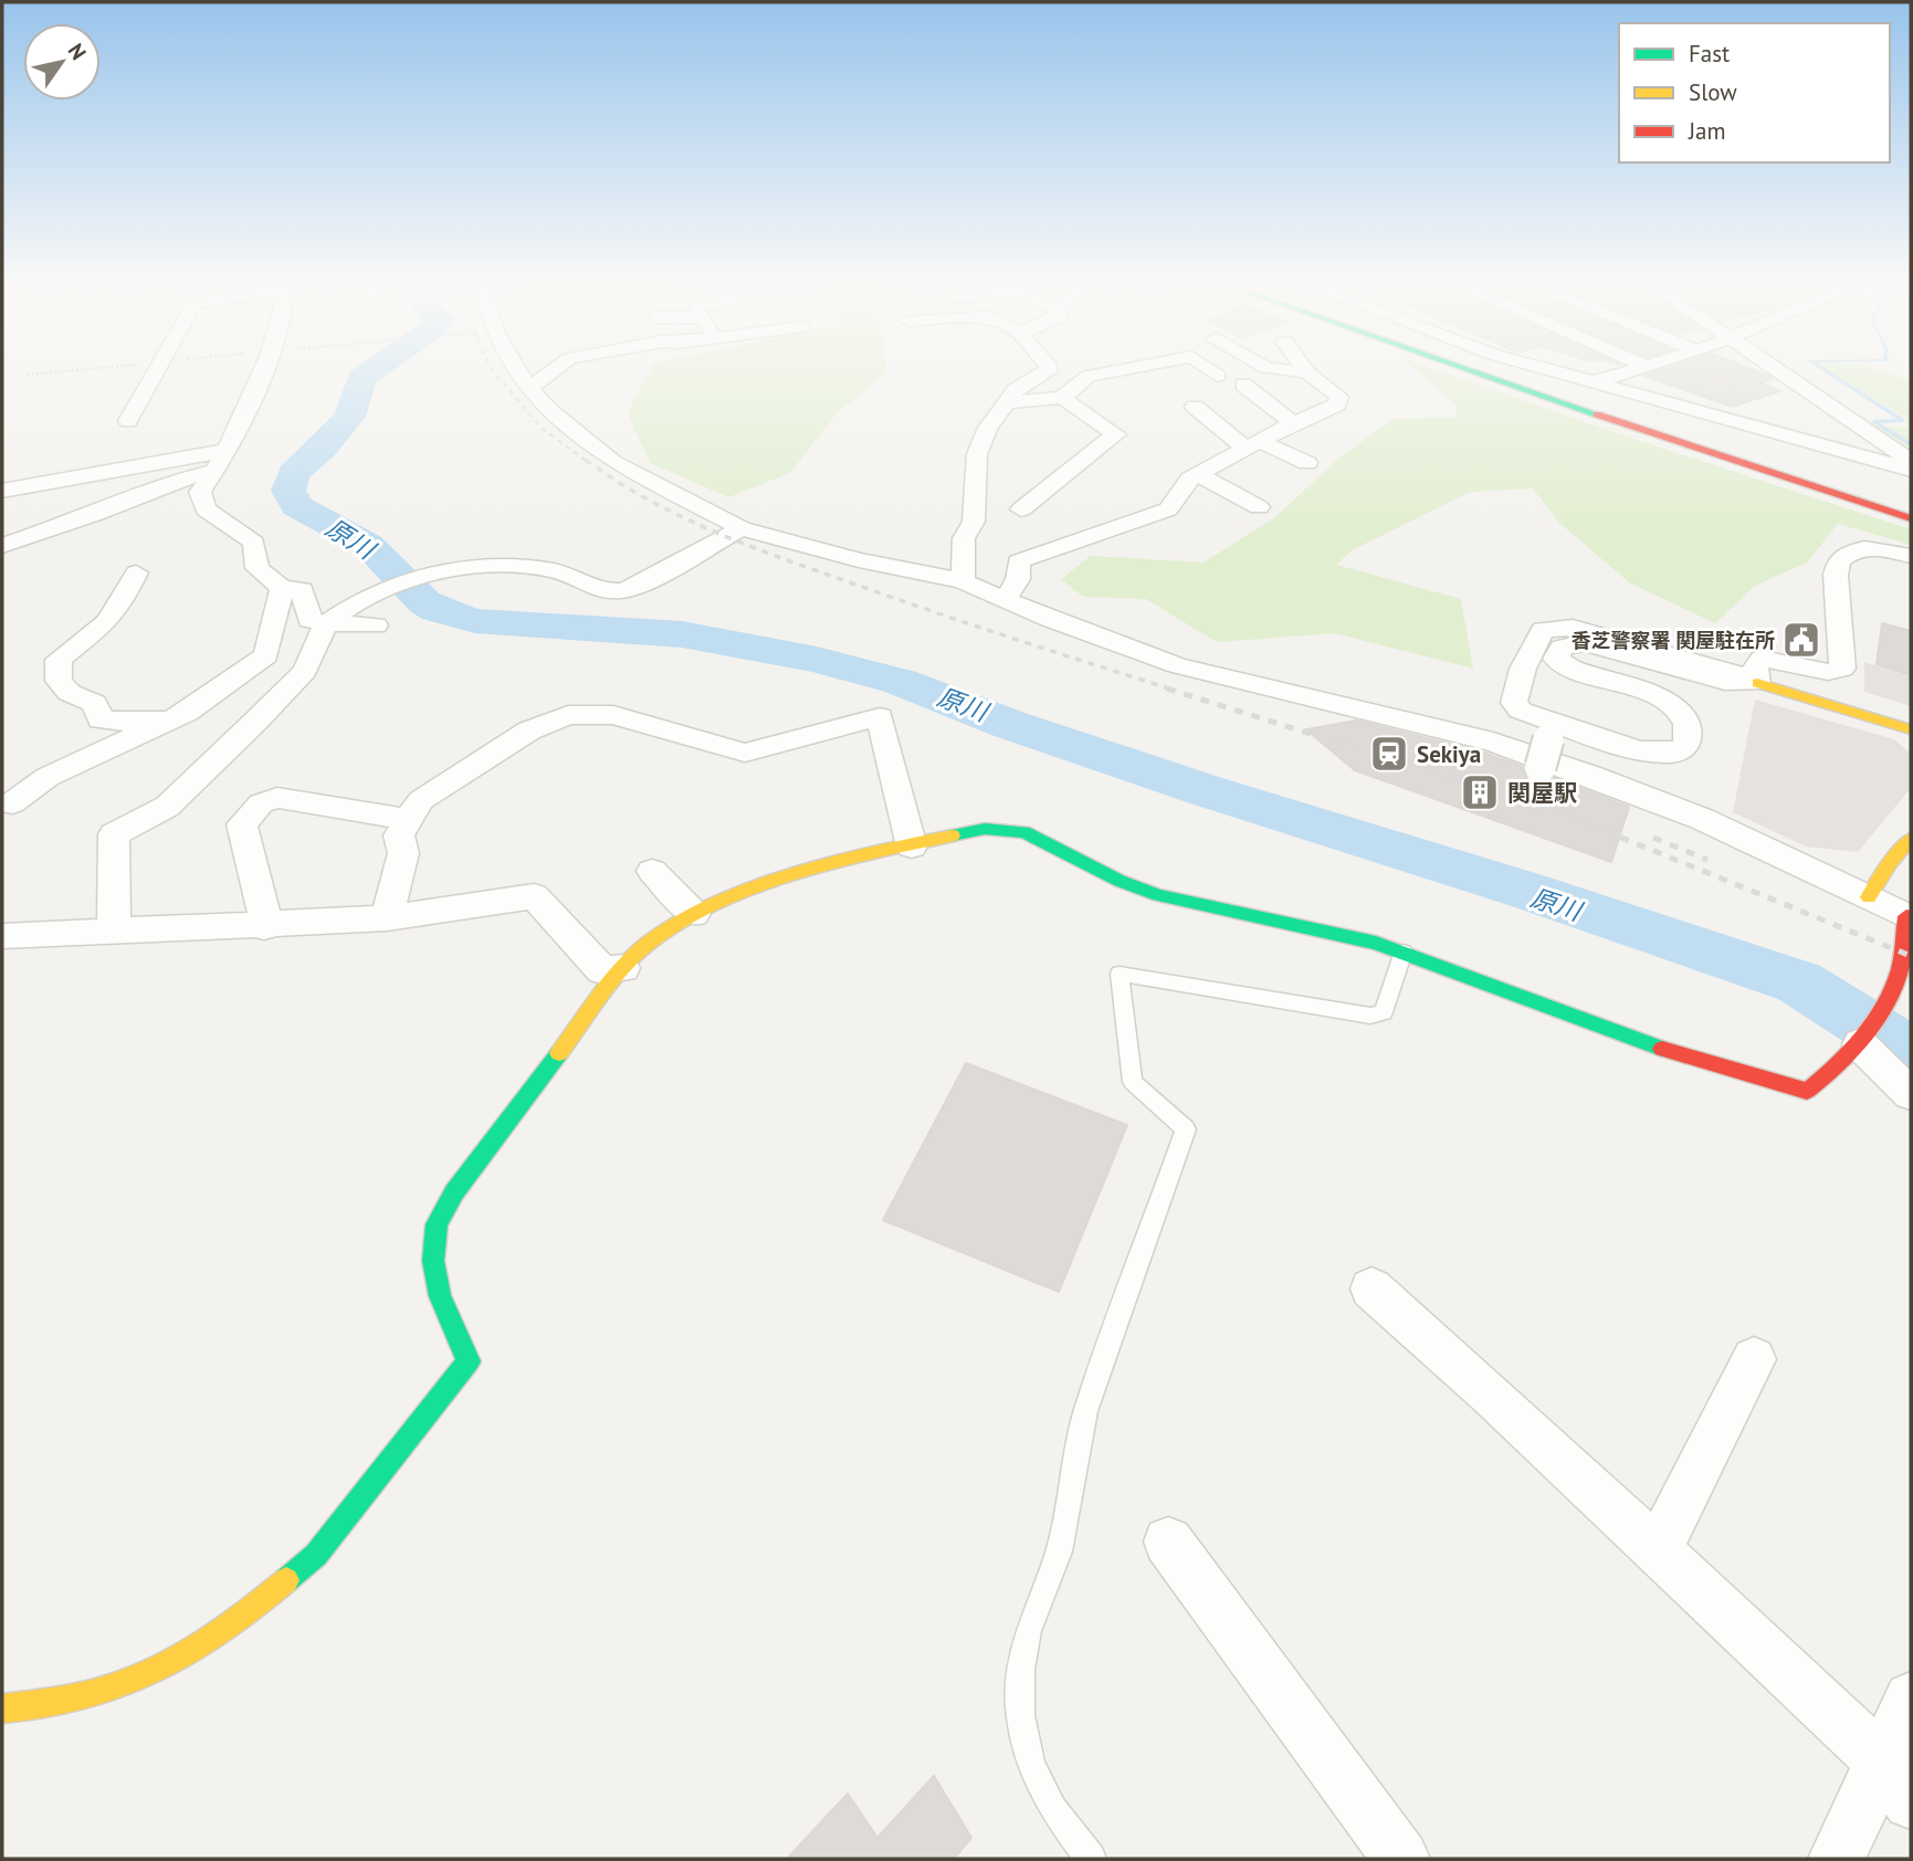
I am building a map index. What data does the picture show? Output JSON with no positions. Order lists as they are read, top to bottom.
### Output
{
  "water": ["原川"],
  "places": {
    "public building": ["香芝警察署 関屋駐在所"],
    "station": ["Sekiya"],
    "building": ["関屋駅"]
  },
  "legend": ["Fast", "Slow", "Jam"],
  "north": "top right"
}
